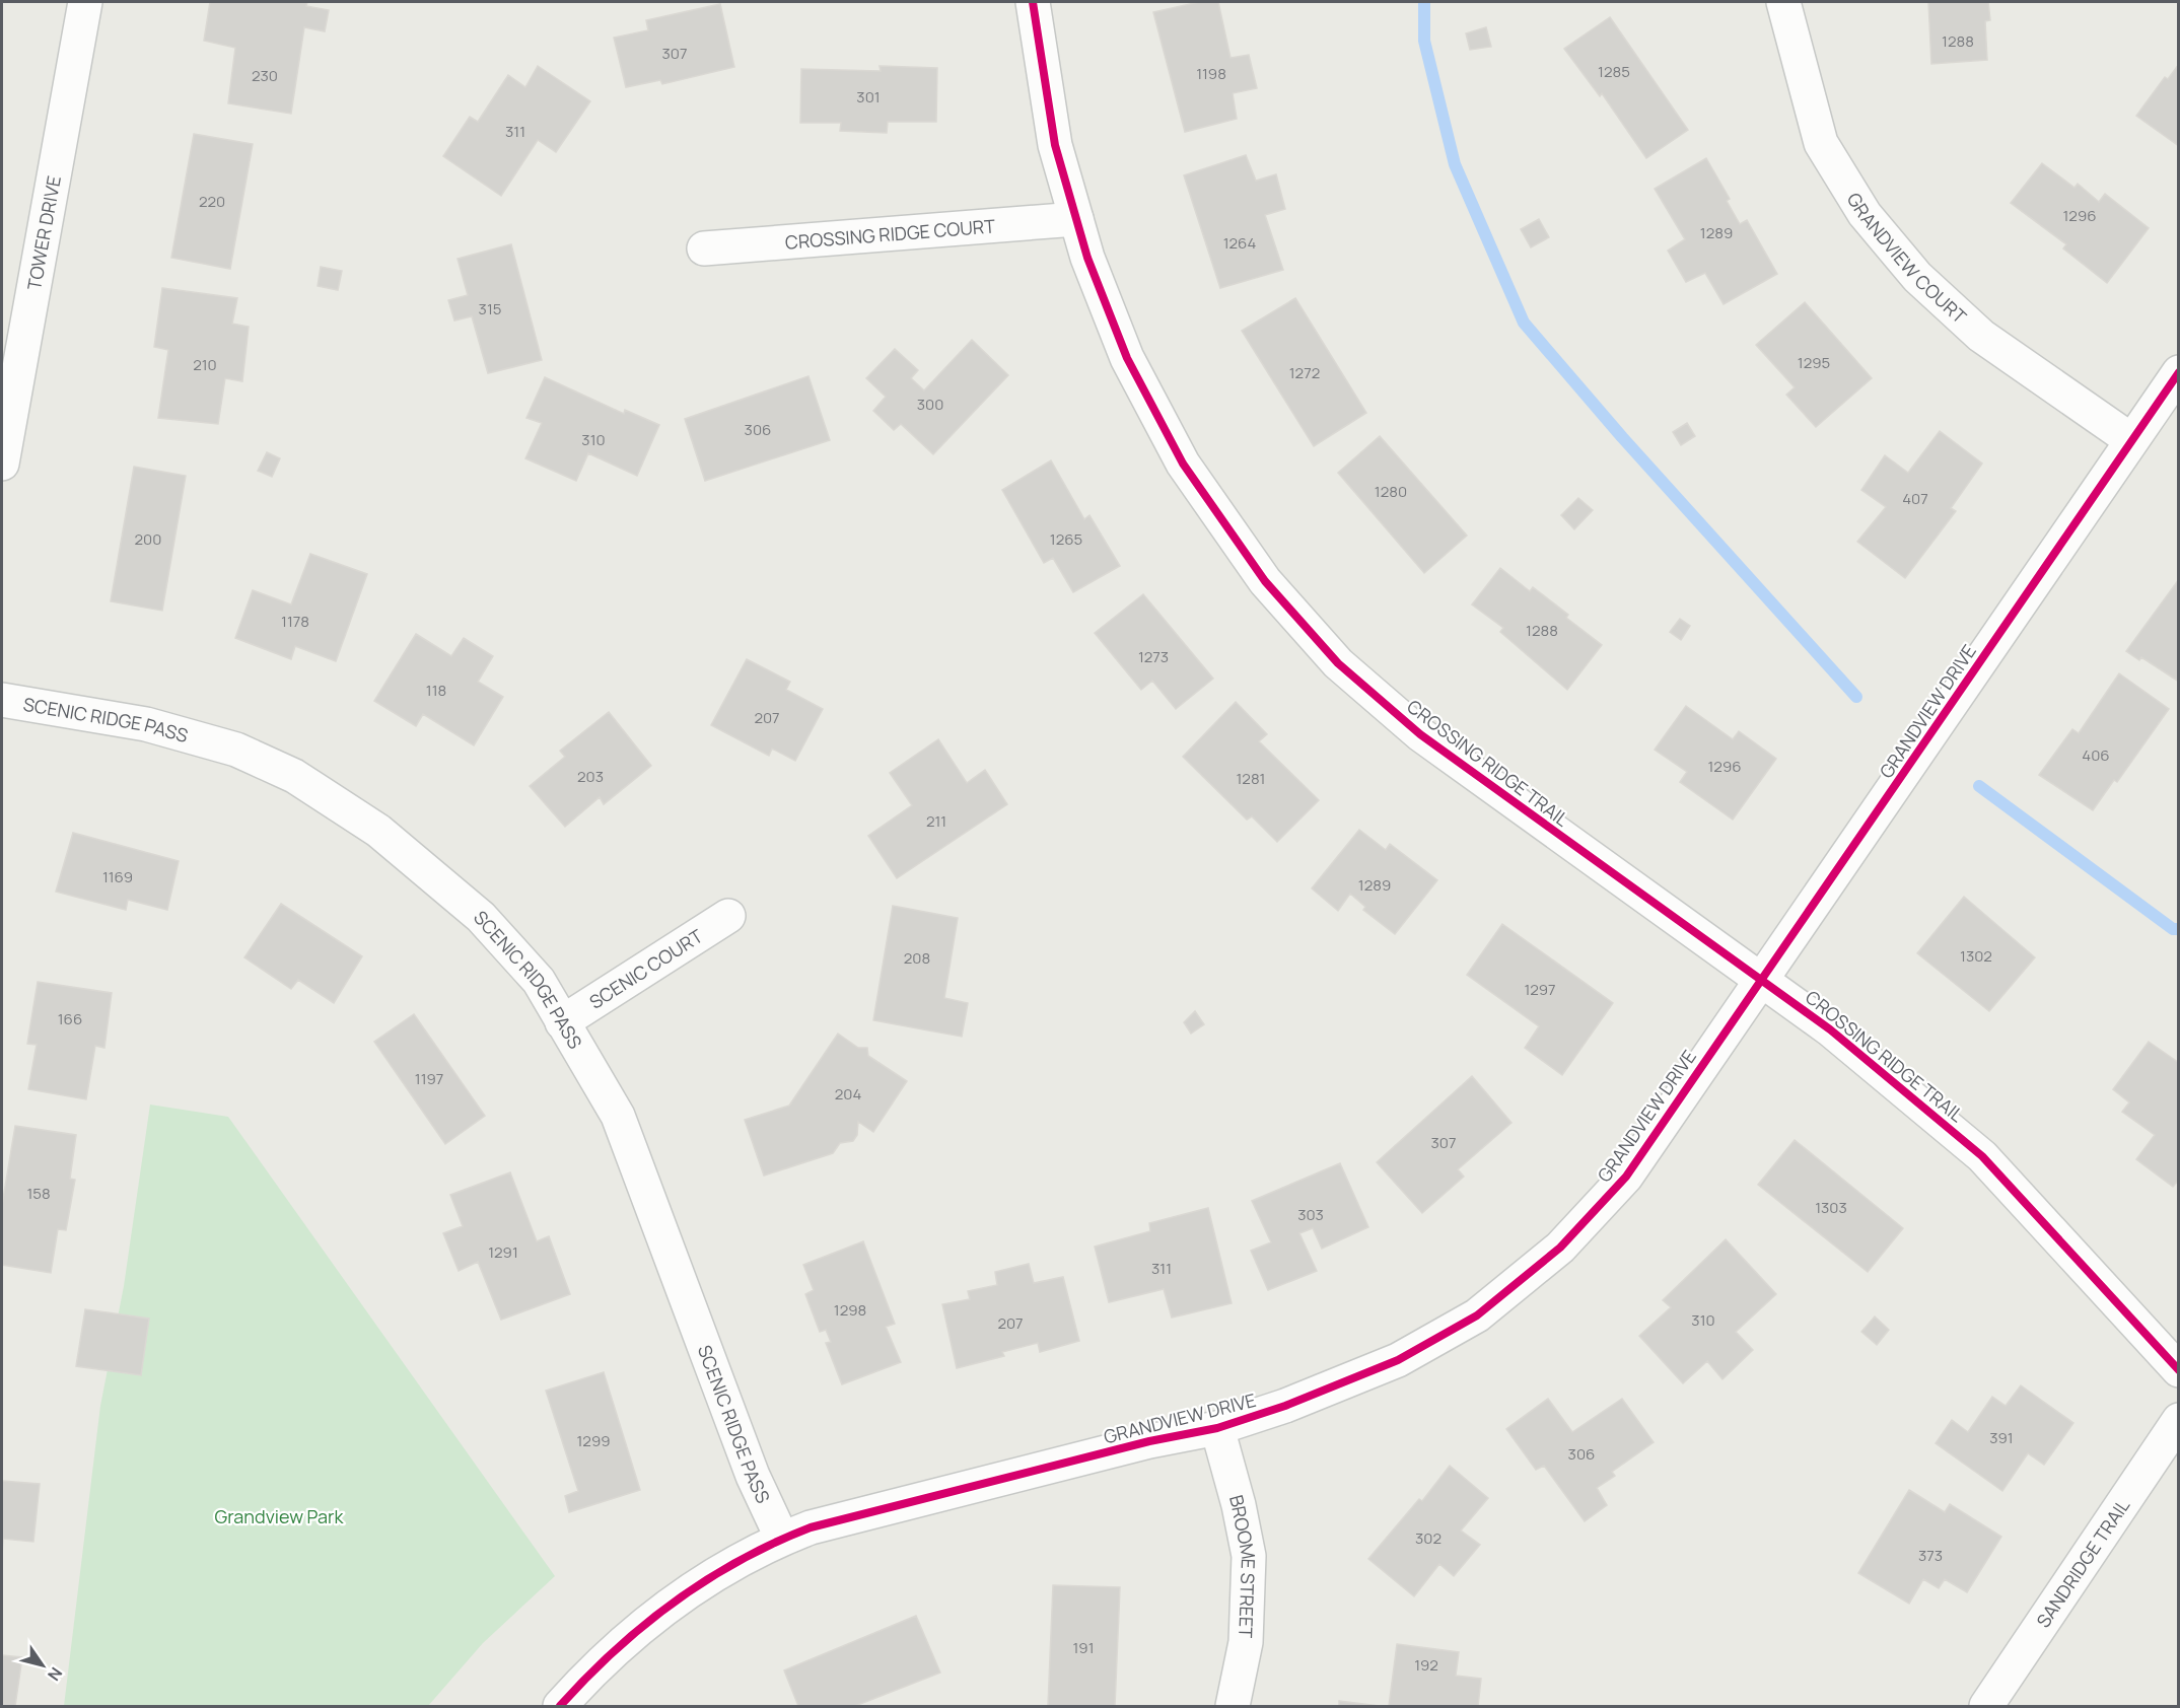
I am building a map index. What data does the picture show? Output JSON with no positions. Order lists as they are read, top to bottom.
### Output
{
  "streets": {
    "street": [
      "TOWER DRIVE",
      "CROSSING RIDGE COURT",
      "GRANDVIEW COURT",
      "GRANDVIEW DRIVE",
      "SCENIC RIDGE PASS",
      "CROSSING RIDGE TRAIL",
      "SCENIC COURT",
      "SANDRIDGE TRAIL",
      "BROOME STREET"
    ]
  },
  "crossings": [
    ["CROSSING RIDGE COURT", "CROSSING RIDGE TRAIL"],
    ["GRANDVIEW COURT", "GRANDVIEW DRIVE"],
    ["GRANDVIEW DRIVE", "SCENIC RIDGE PASS"],
    ["GRANDVIEW DRIVE", "CROSSING RIDGE TRAIL"],
    ["GRANDVIEW DRIVE", "BROOME STREET"],
    ["SCENIC RIDGE PASS", "SCENIC COURT"]
  ],
  "parks": ["Grandview Park"],
  "house_numbers": [
    "1288",
    "307",
    "1285",
    "1198",
    "230",
    "301",
    "311",
    "220",
    "1296",
    "1289",
    "1264",
    "315",
    "1295",
    "210",
    "1272",
    "300",
    "306",
    "310",
    "1280",
    "407",
    "200",
    "1265",
    "1178",
    "1288",
    "1273",
    "118",
    "207",
    "406",
    "1296",
    "203",
    "1281",
    "211",
    "1169",
    "1289",
    "1302",
    "208",
    "1297",
    "166",
    "1197",
    "204",
    "307",
    "158",
    "1303",
    "303",
    "1291",
    "311",
    "1298",
    "310",
    "207",
    "391",
    "1299",
    "306",
    "302",
    "373",
    "191",
    "192"
  ],
  "north": "bottom right"
}
